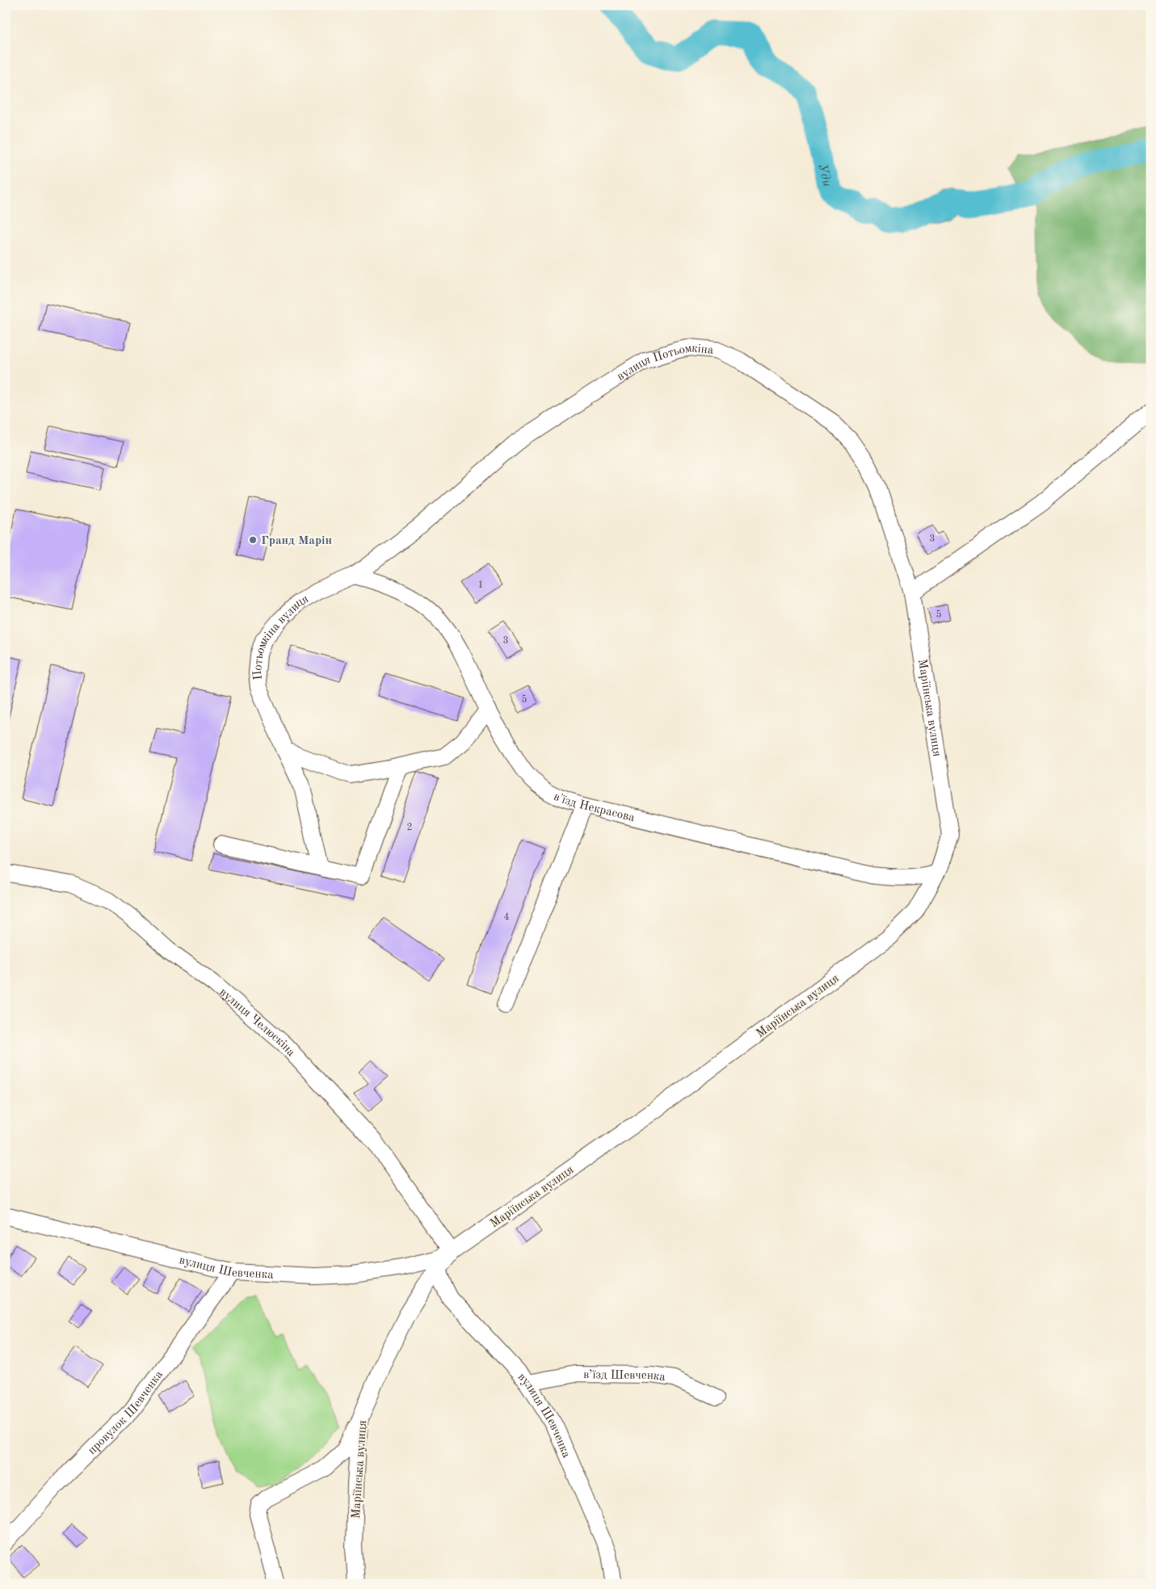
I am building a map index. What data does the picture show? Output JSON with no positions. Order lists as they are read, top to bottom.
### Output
{
  "streets": {
    "street": [
      "вулиця Потьомкіна",
      "Потьомкіна вулиця",
      "Маріїнська вулиця",
      "в'їзд Некрасова",
      "вулиця Челюскіна",
      "вулиця Шевченка",
      "в’їзд Шевченка",
      "провулок Шевченка"
    ]
  },
  "crossings": [
    ["вулиця Потьомкіна", "Потьомкіна вулиця"],
    ["вулиця Потьомкіна", "Маріїнська вулиця"],
    ["вулиця Потьомкіна", "в'їзд Некрасова"],
    ["Потьомкіна вулиця", "в'їзд Некрасова"],
    ["Маріїнська вулиця", "в'їзд Некрасова"],
    ["Маріїнська вулиця", "вулиця Челюскіна"],
    ["Маріїнська вулиця", "вулиця Шевченка"],
    ["вулиця Челюскіна", "вулиця Шевченка"],
    ["вулиця Шевченка", "в’їзд Шевченка"],
    ["вулиця Шевченка", "провулок Шевченка"]
  ],
  "water": ["Уди"],
  "places": ["Гранд Марін"],
  "house_numbers": [
    "3",
    "1",
    "5",
    "3",
    "5",
    "2",
    "4"
  ]
}
